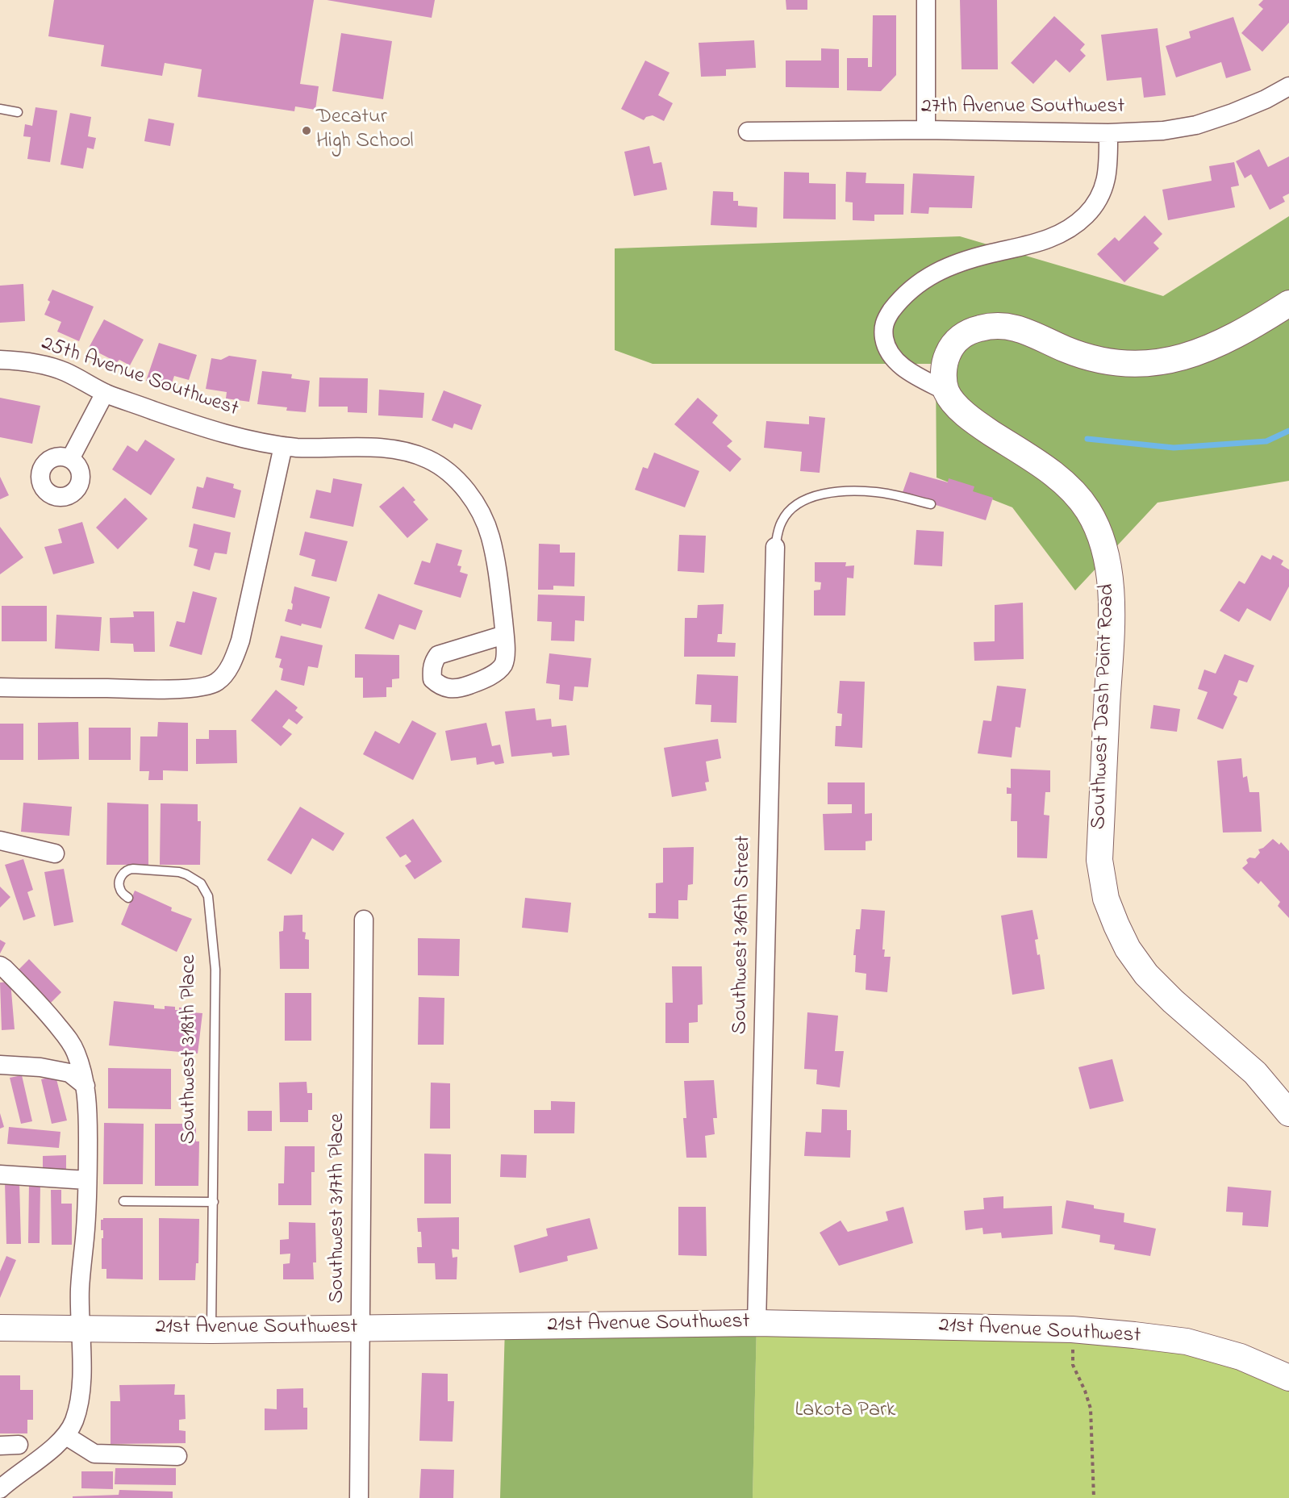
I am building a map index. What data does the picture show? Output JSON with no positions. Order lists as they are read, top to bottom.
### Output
{
  "streets": {
    "main road": ["Southwest Dash Point Road", "21st Avenue Southwest"],
    "street": [
      "27th Avenue Southwest",
      "25th Avenue Southwest",
      "Southwest 316th Street",
      "Southwest 317th Place"
    ],
    "lane": ["Southwest 318th Place"]
  },
  "crossings": [
    ["Southwest 316th Street", "21st Avenue Southwest"],
    ["Southwest 318th Place", "21st Avenue Southwest"],
    ["Southwest 317th Place", "21st Avenue Southwest"]
  ],
  "parks": ["Lakota Park"],
  "places": ["Decatur High School"]
}
